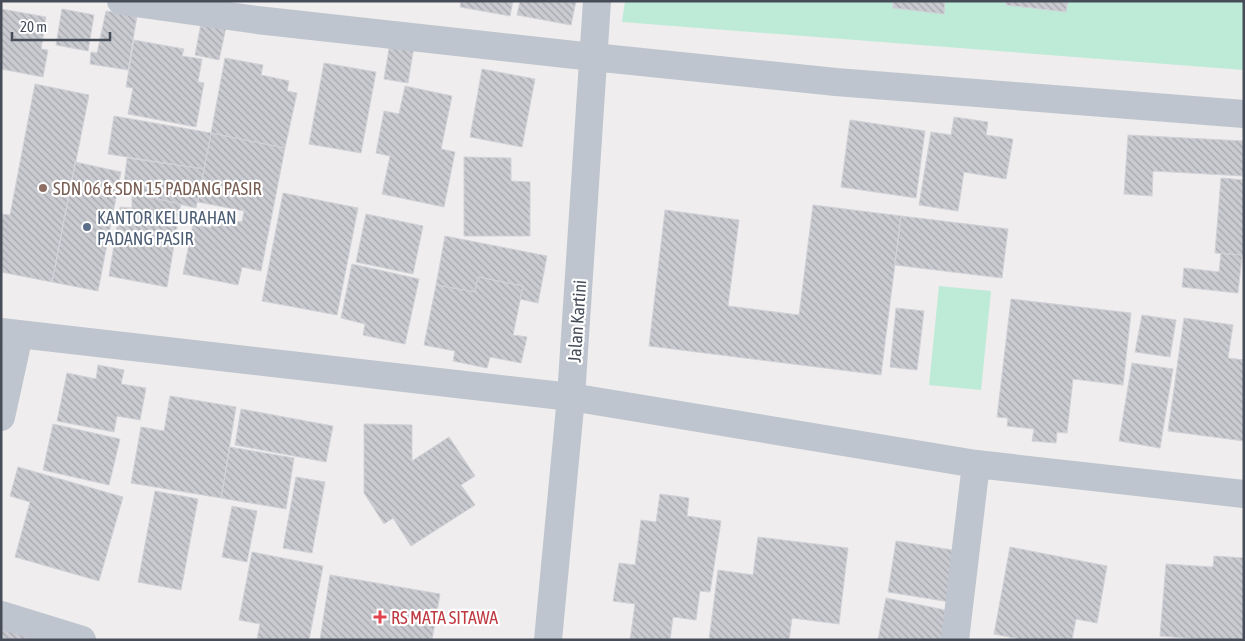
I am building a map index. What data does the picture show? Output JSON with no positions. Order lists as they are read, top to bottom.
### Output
{
  "streets": {
    "street": ["Jalan Kartini"]
  },
  "places": {
    "other": ["SDN 06 & SDN 15 PADANG PASIR", "KANTOR KELURAHAN PADANG PASIR"],
    "health": ["RS MATA SITAWA"]
  },
  "scale_bar": "20 m"
}
